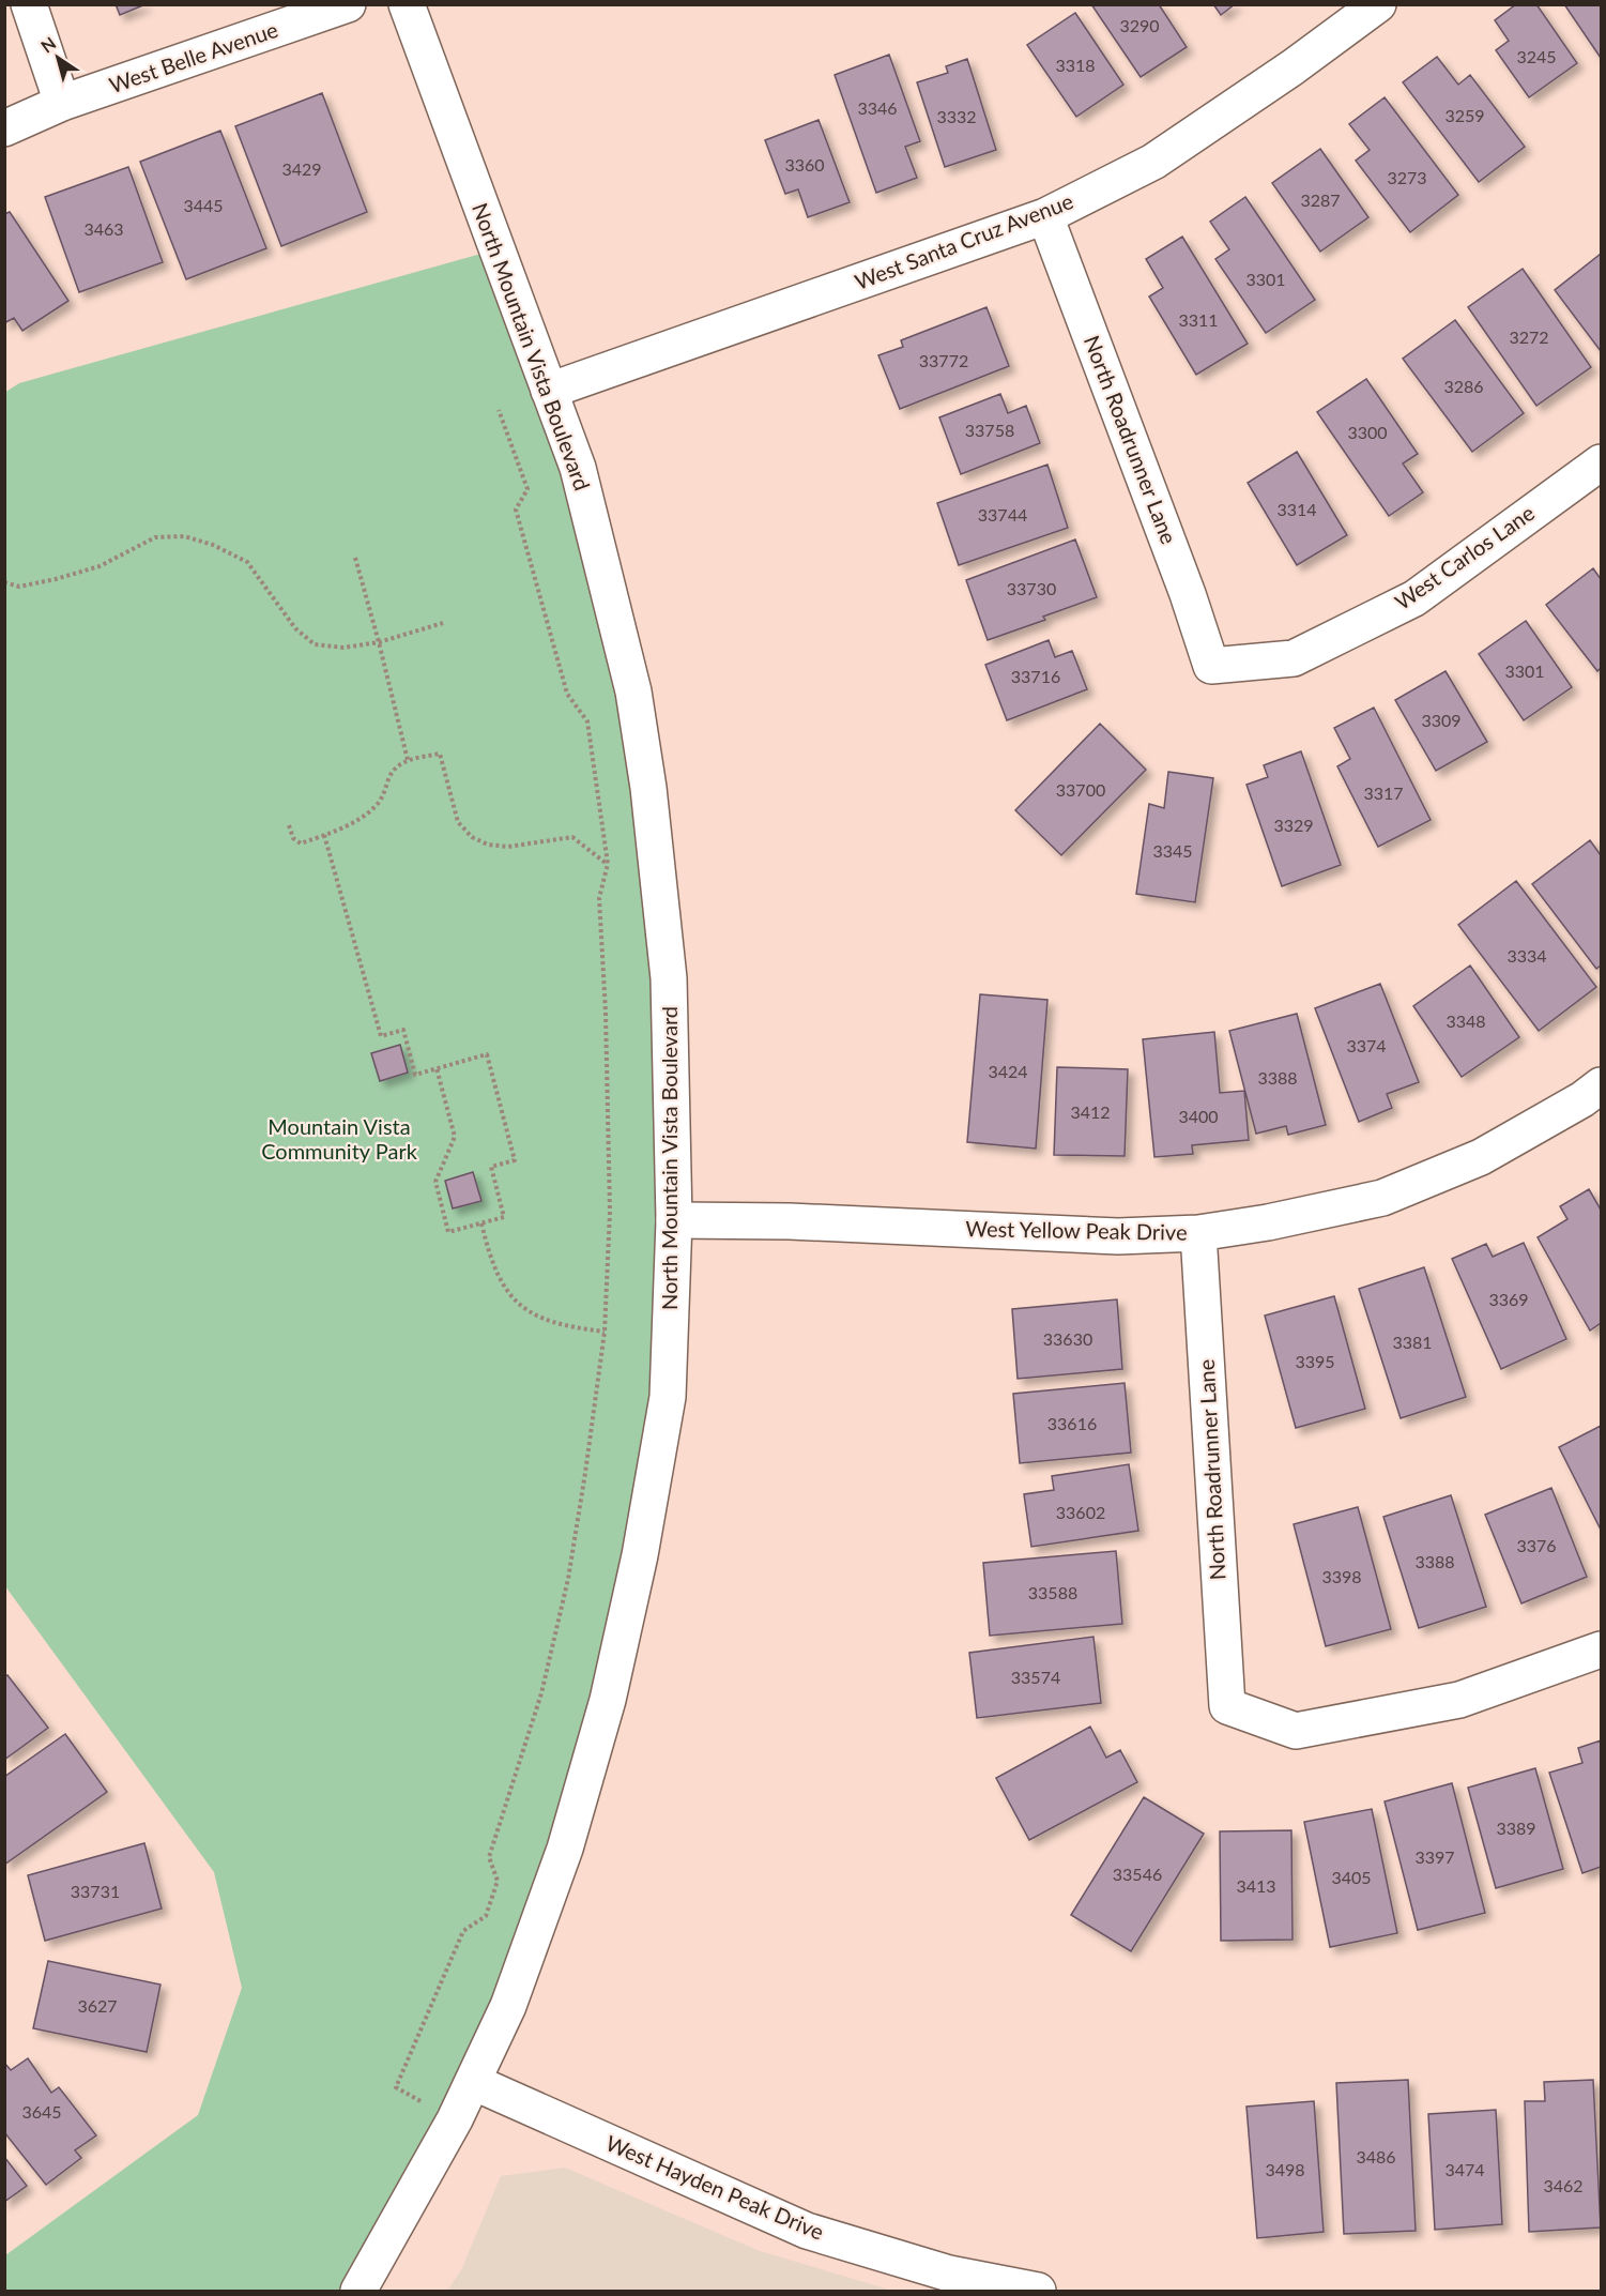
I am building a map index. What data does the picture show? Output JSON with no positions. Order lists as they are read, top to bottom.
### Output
{
  "streets": {
    "street": [
      "West Belle Avenue",
      "West Santa Cruz Avenue",
      "North Mountain Vista Boulevard",
      "North Roadrunner Lane",
      "West Carlos Lane",
      "West Yellow Peak Drive",
      "West Hayden Peak Drive"
    ]
  },
  "crossings": [
    ["West Santa Cruz Avenue", "North Mountain Vista Boulevard"],
    ["West Santa Cruz Avenue", "North Roadrunner Lane"],
    ["North Mountain Vista Boulevard", "West Yellow Peak Drive"],
    ["North Mountain Vista Boulevard", "West Hayden Peak Drive"],
    ["North Roadrunner Lane", "West Carlos Lane"],
    ["North Roadrunner Lane", "West Yellow Peak Drive"]
  ],
  "parks": ["Mountain Vista Community Park"],
  "house_numbers": [
    "3290",
    "3245",
    "3318",
    "3346",
    "3259",
    "3332",
    "3360",
    "3429",
    "3273",
    "3287",
    "3445",
    "3463",
    "3301",
    "3311",
    "3272",
    "33772",
    "3286",
    "33758",
    "3300",
    "3314",
    "33744",
    "33730",
    "3301",
    "33716",
    "3309",
    "33700",
    "3317",
    "3329",
    "3345",
    "3334",
    "3348",
    "3374",
    "3424",
    "3388",
    "3412",
    "3400",
    "3369",
    "33630",
    "3381",
    "3395",
    "33616",
    "33602",
    "3376",
    "3388",
    "3398",
    "33588",
    "33574",
    "3389",
    "3397",
    "33546",
    "3405",
    "3413",
    "33731",
    "3627",
    "3645",
    "3486",
    "3498",
    "3474",
    "3462"
  ],
  "north": "top left"
}
